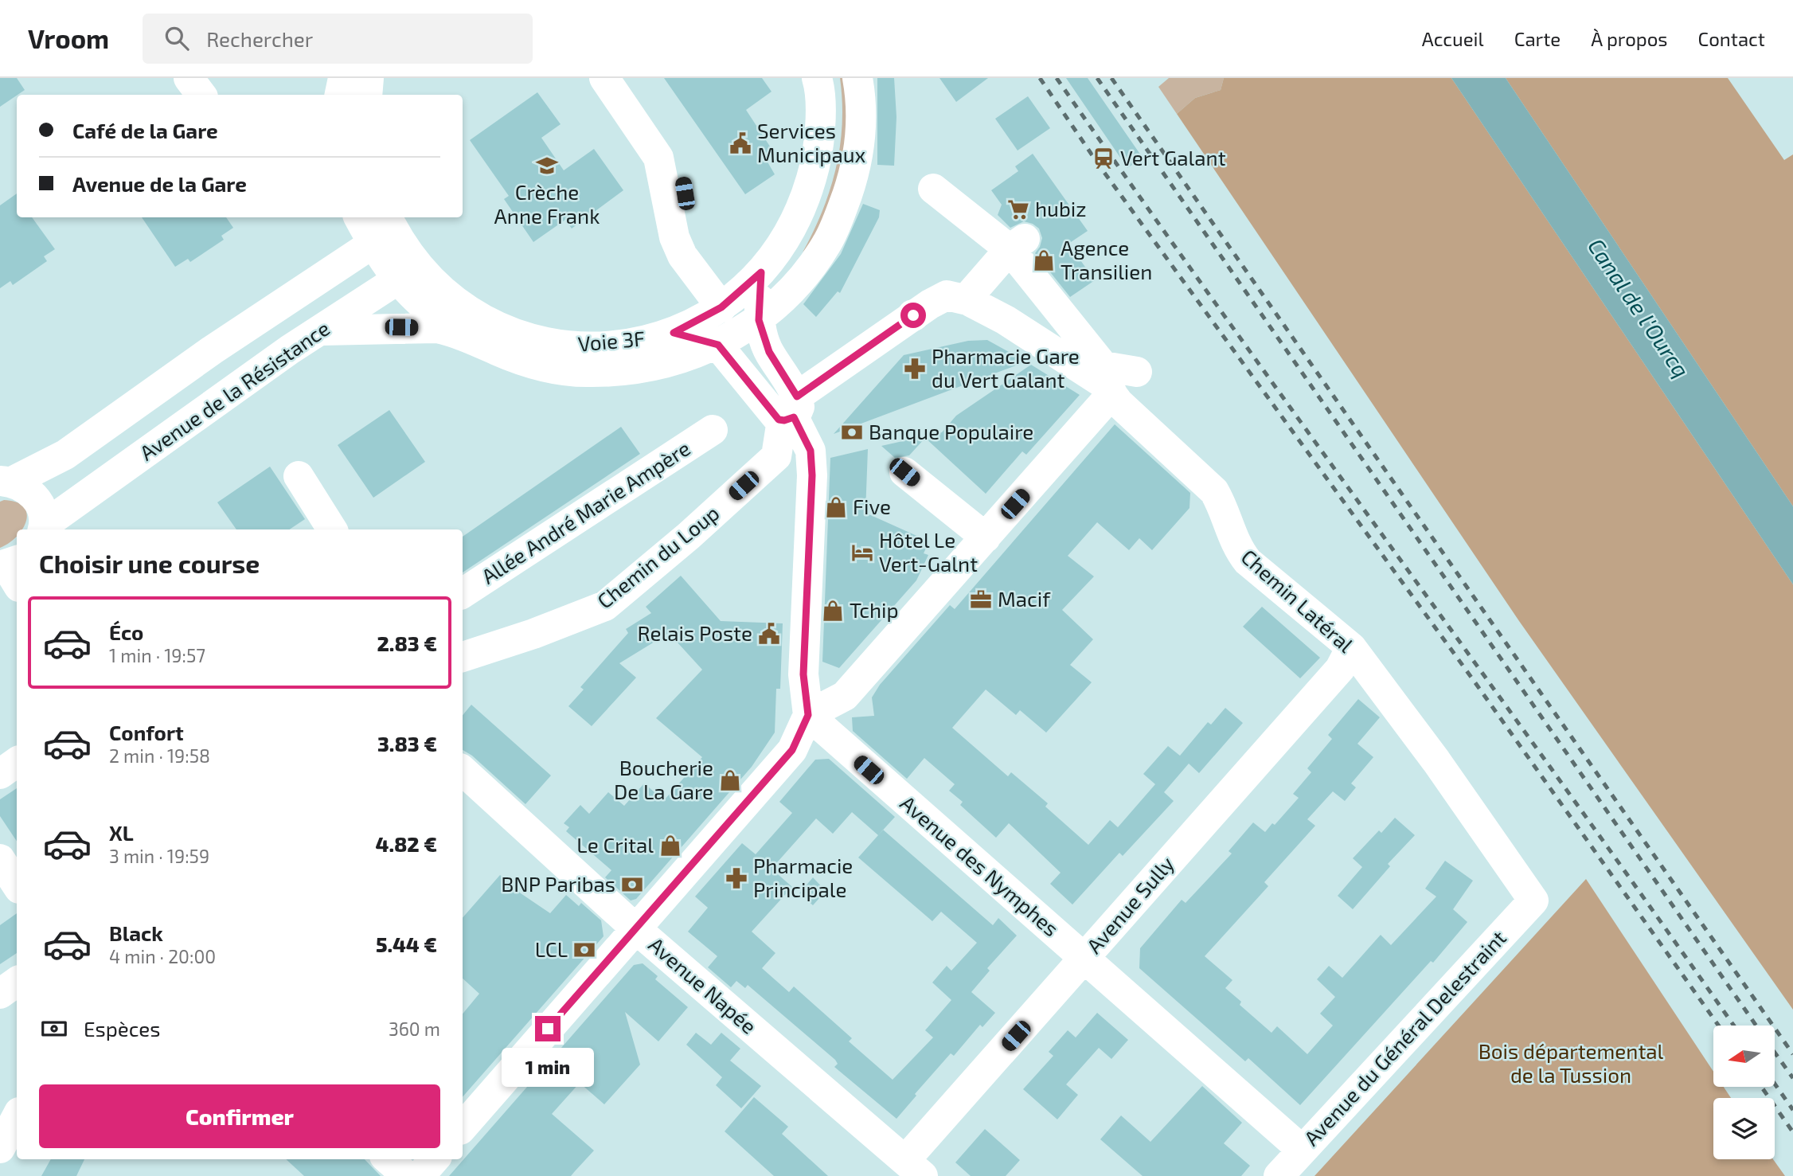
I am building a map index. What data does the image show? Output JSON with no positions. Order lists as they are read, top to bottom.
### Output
{
  "streets": {
    "street": [
      "Voie 3F",
      "Avenue de la Résistance",
      "Allée André Marie Ampère",
      "Chemin du Loup",
      "Chemin Latéral",
      "Avenue des Nymphes",
      "Avenue Sully",
      "Avenue Napée",
      "Avenue du Général Delestraint"
    ]
  },
  "crossings": [
    ["Chemin Latéral", "Avenue Sully"],
    ["Chemin Latéral", "Avenue du Général Delestraint"],
    ["Avenue des Nymphes", "Avenue Sully"],
    ["Avenue des Nymphes", "Avenue du Général Delestraint"],
    ["Avenue Sully", "Avenue Napée"]
  ],
  "water": ["Canal de l'Ourcq"],
  "parks": ["Bois départemental de la Tussion"],
  "places": {
    "public building": ["Services Municipaux", "Relais Poste"],
    "station": ["Vert Galant"],
    "school or university": ["Crèche Anne Frank"],
    "supermarket": ["hubiz"],
    "shop": [
      "Agence Transilien",
      "Five",
      "Tchip",
      "Boucherie De La Gare",
      "Le Crital"
    ],
    "pharmacy": ["Pharmacie Gare du Vert Galant", "Pharmacie Principale"],
    "bank": ["Banque Populaire", "BNP Paribas", "LCL"],
    "hotel": ["Hôtel Le Vert-Galnt"],
    "office": ["Macif"]
  },
  "north": "left",
  "page": {
    "header": "Vroom",
    "search": "Rechercher",
    "nav": [
      "Accueil",
      "Carte",
      "À propos",
      "Contact"
    ],
    "banner": ["Café de la Gare", "Avenue de la Gare"],
    "heading": "Choisir une course",
    "list": [
      {
        "name": "Éco",
        "note": "1 min · 19:57",
        "value": "2.83 €"
      },
      {
        "name": "Confort",
        "note": "2 min · 19:58",
        "value": "3.83 €"
      },
      {
        "name": "XL",
        "note": "3 min · 19:59",
        "value": "4.82 €"
      },
      {
        "name": "Black",
        "note": "4 min · 20:00",
        "value": "5.44 €"
      }
    ],
    "pay": ["Espèces", "360 m"],
    "bubble": "1 min",
    "buttons": "Confirmer"
  }
}
